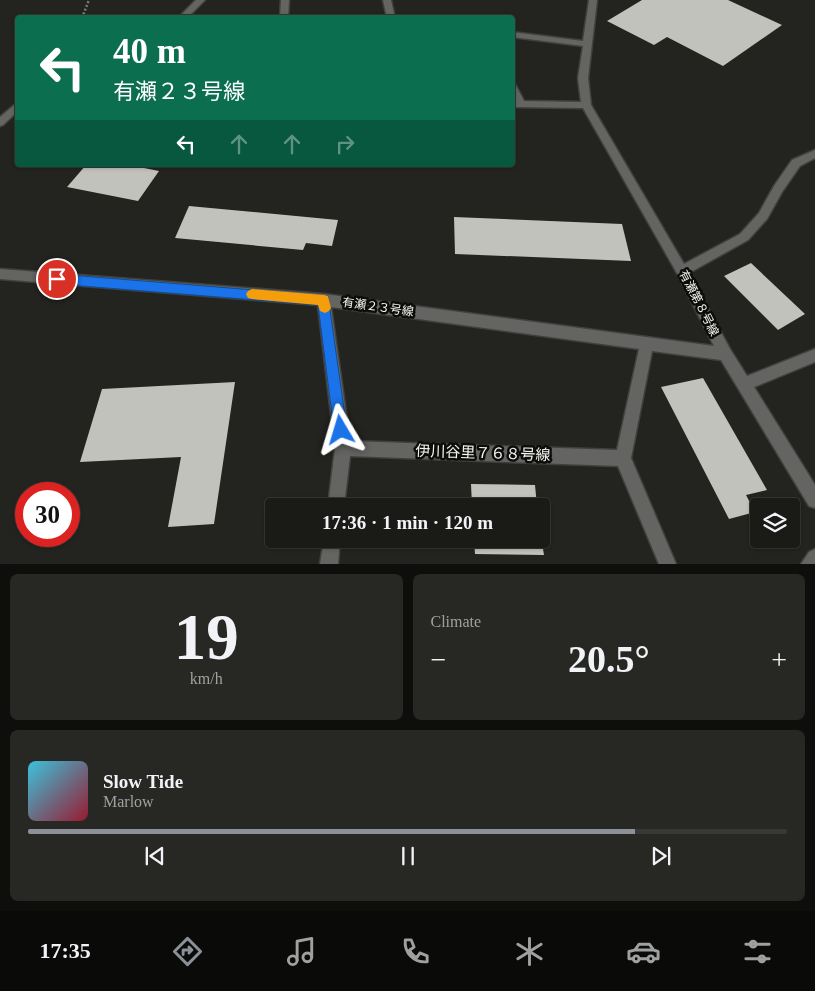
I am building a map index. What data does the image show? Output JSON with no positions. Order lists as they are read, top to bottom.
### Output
{
  "streets": {
    "street": ["有瀬第８号線", "有瀬２３号線", "伊川谷里７６８号線"]
  },
  "crossings": [
    ["有瀬第８号線", "有瀬２３号線"]
  ],
  "page": {
    "turn": ["40 m", "有瀬２３号線"],
    "limit": "30",
    "trip": "17:36 · 1 min · 120 m",
    "tile": [
      ["19", "km/h"],
      "Climate"
    ],
    "heat": ["−", "20.5°", "+"],
    "song": ["Slow Tide", "Marlow"],
    "tabs": "17:35"
  }
}
